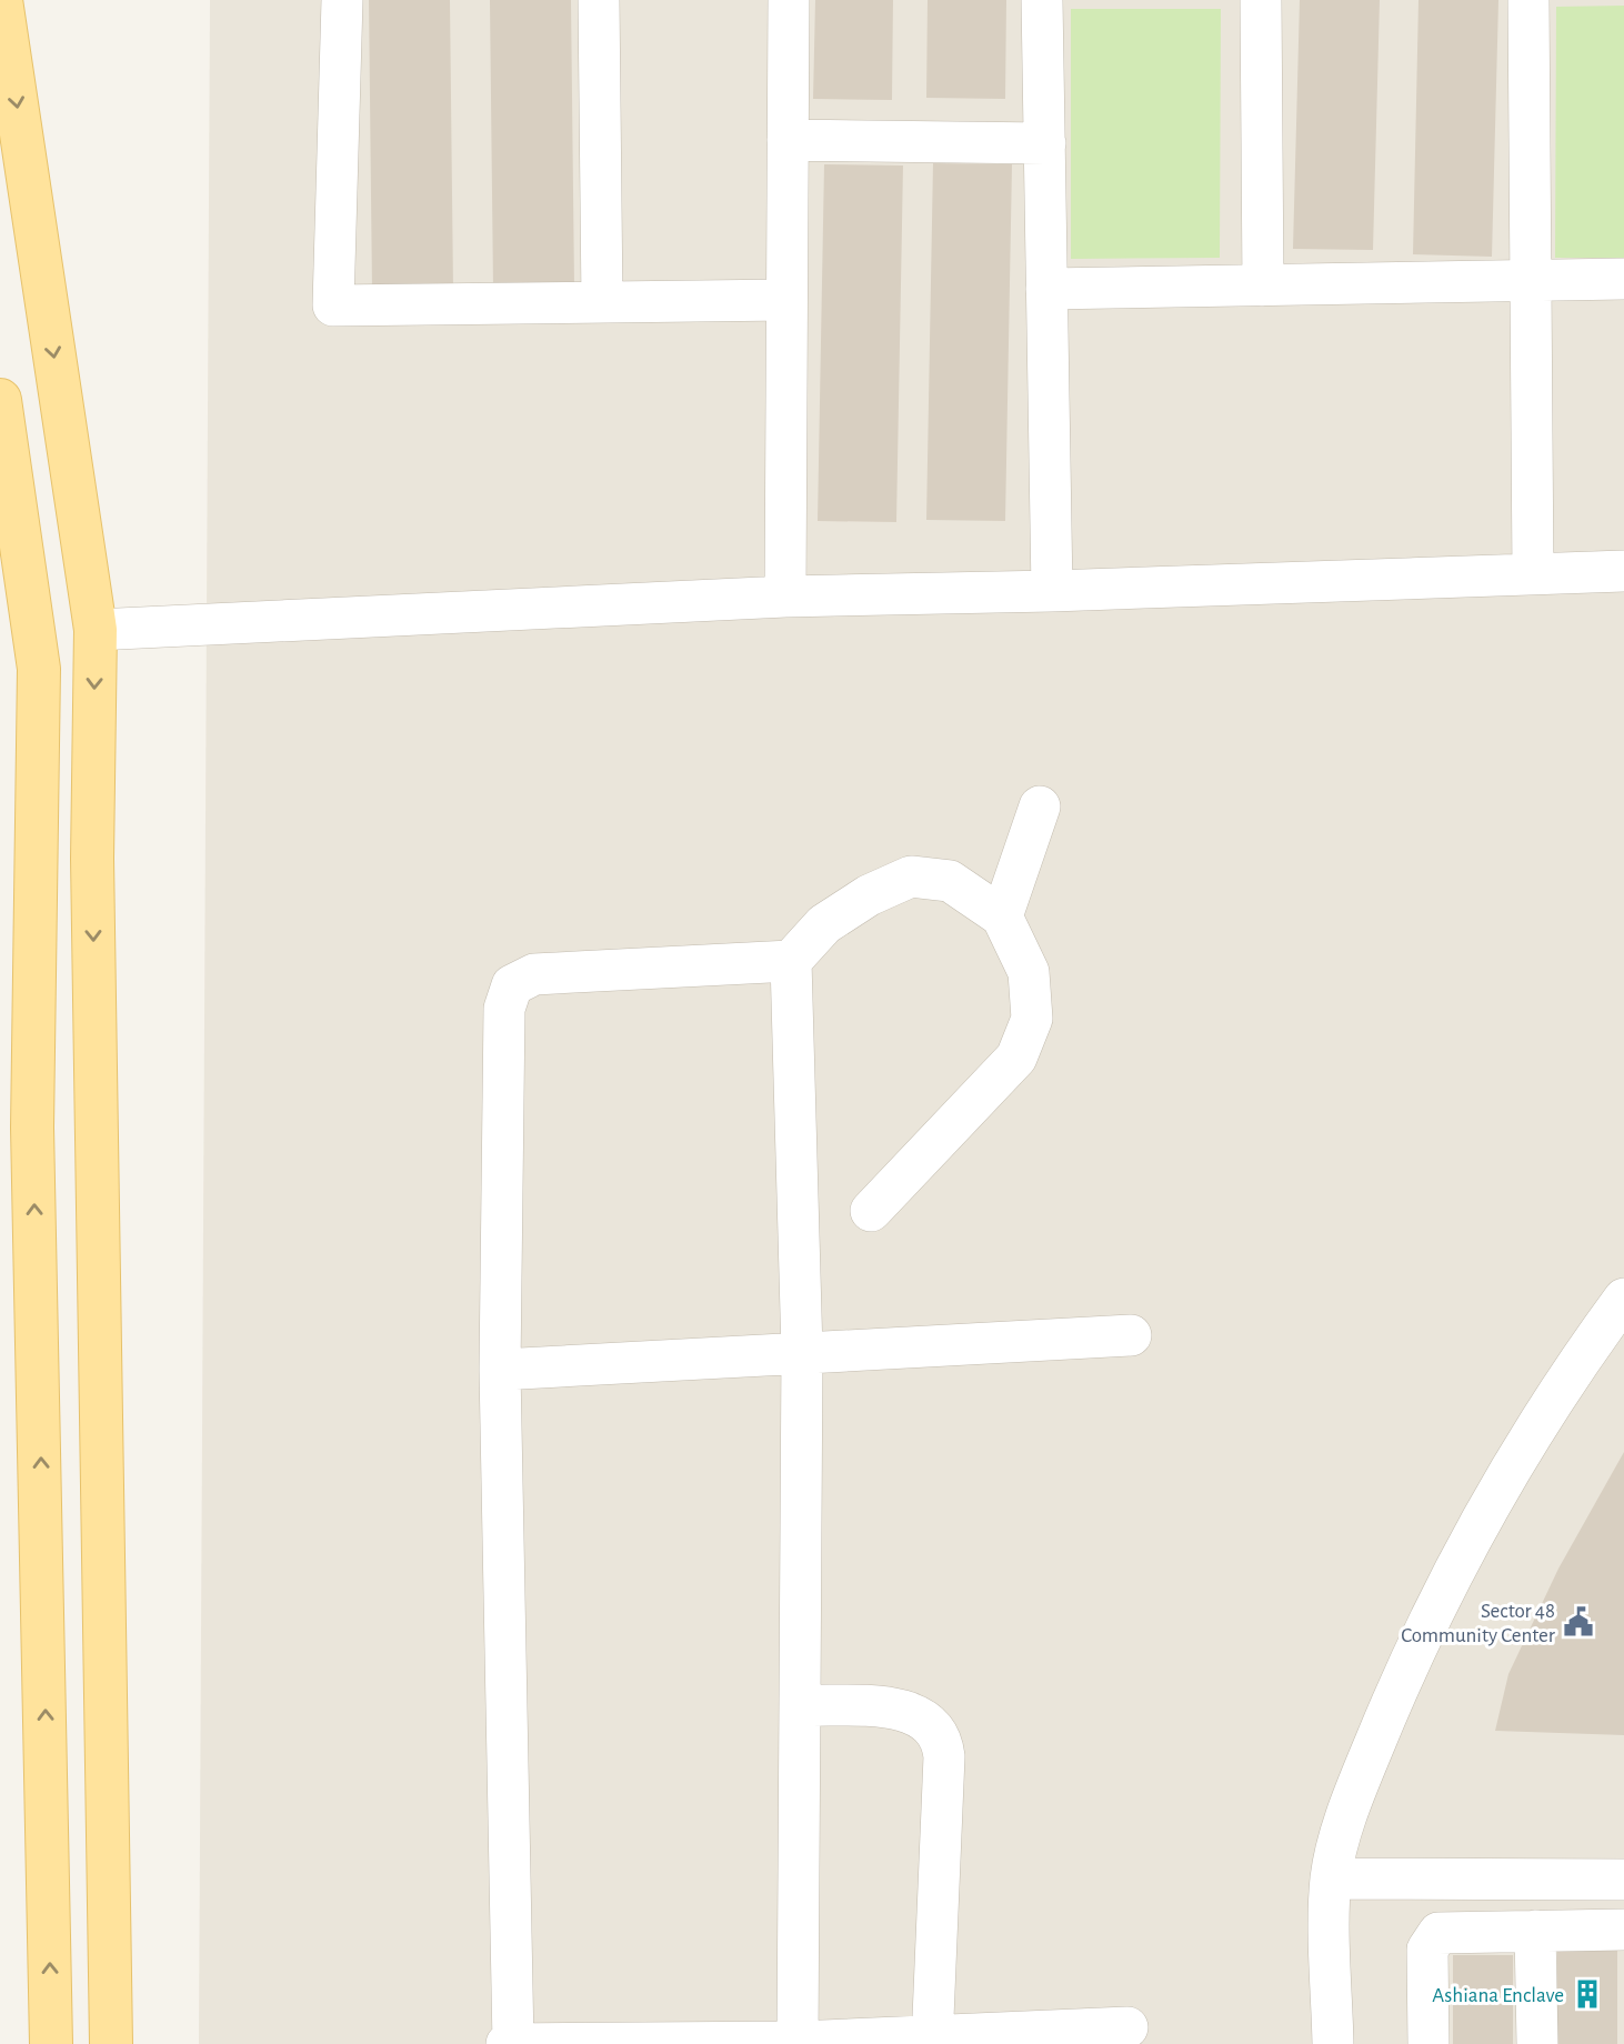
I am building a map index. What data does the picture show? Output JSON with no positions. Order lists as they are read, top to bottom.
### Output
{
  "places": {
    "public building": ["Sector 48 Community Center"],
    "building": ["Ashiana Enclave"]
  }
}
